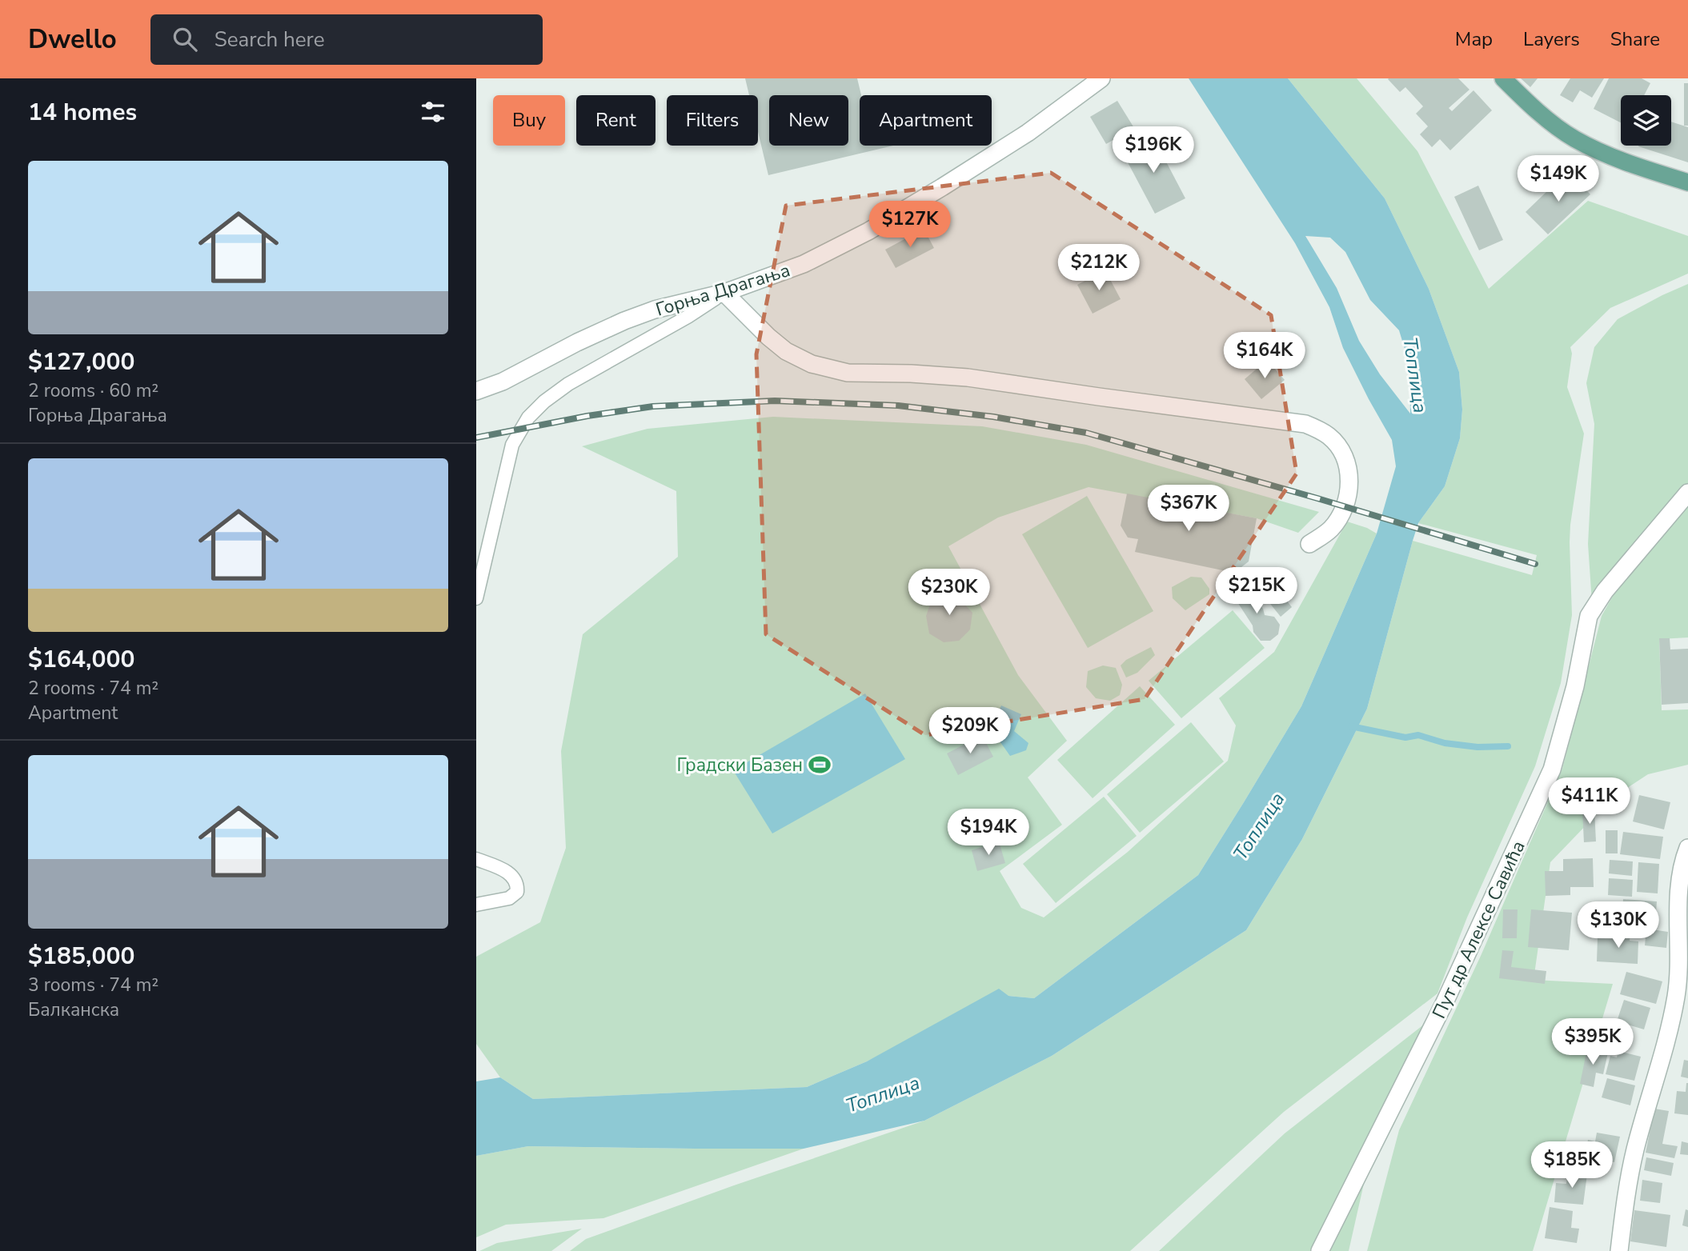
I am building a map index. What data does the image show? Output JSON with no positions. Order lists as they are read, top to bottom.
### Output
{
  "streets": {
    "street": ["Горња Драгања", "Пут др Алексе Савића"]
  },
  "water": ["Топлица"],
  "places": {
    "sports": ["Градски Базен"]
  },
  "page": {
    "header": "Dwello",
    "search": "Search here",
    "nav": ["Map", "Layers", "Share"],
    "heading": "14 homes",
    "chip": [
      "Buy",
      "Rent",
      "Filters",
      "New",
      "Apartment"
    ],
    "price": [
      "$196K",
      "$149K",
      "$127K",
      "$212K",
      "$164K",
      "$367K",
      "$215K",
      "$230K",
      "$209K",
      "$411K",
      "$194K",
      "$130K",
      "$395K",
      "$185K"
    ],
    "list": [
      {
        "name": "$127,000",
        "note": "2 rooms · 60 m² · Горња Драгања"
      },
      {
        "name": "$164,000",
        "note": "2 rooms · 74 m² · Apartment"
      },
      {
        "name": "$185,000",
        "note": "3 rooms · 74 m² · Балканска"
      }
    ]
  }
}
